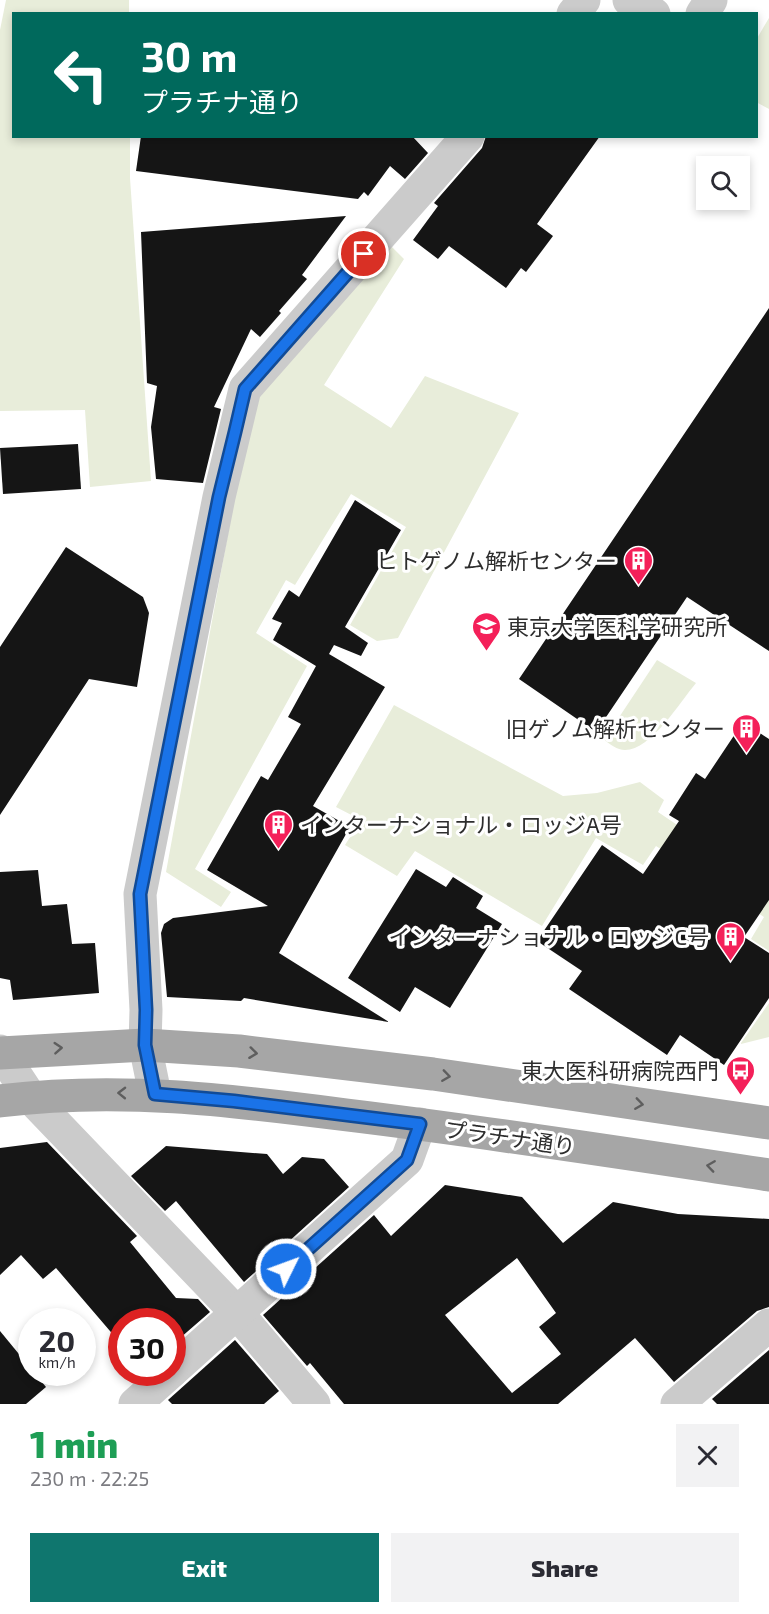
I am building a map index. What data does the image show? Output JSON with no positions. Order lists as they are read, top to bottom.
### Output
{
  "streets": {
    "main road": ["プラチナ通り"]
  },
  "places": {
    "building": [
      "ヒトゲノム解析センター",
      "旧ゲノム解析センター",
      "インターナショナル・ロッジA号",
      "インターナショナル・ロッジC号"
    ],
    "school or university": ["東京大学医科学研究所"],
    "bus stop": ["東大医科研病院西門"]
  },
  "page": {
    "turn": ["30 m", "プラチナ通り"],
    "speed": "20 km/h",
    "limit": "30",
    "heading": ["1 min", "230 m · 22:25"],
    "buttons": ["Exit", "Share"]
  }
}
